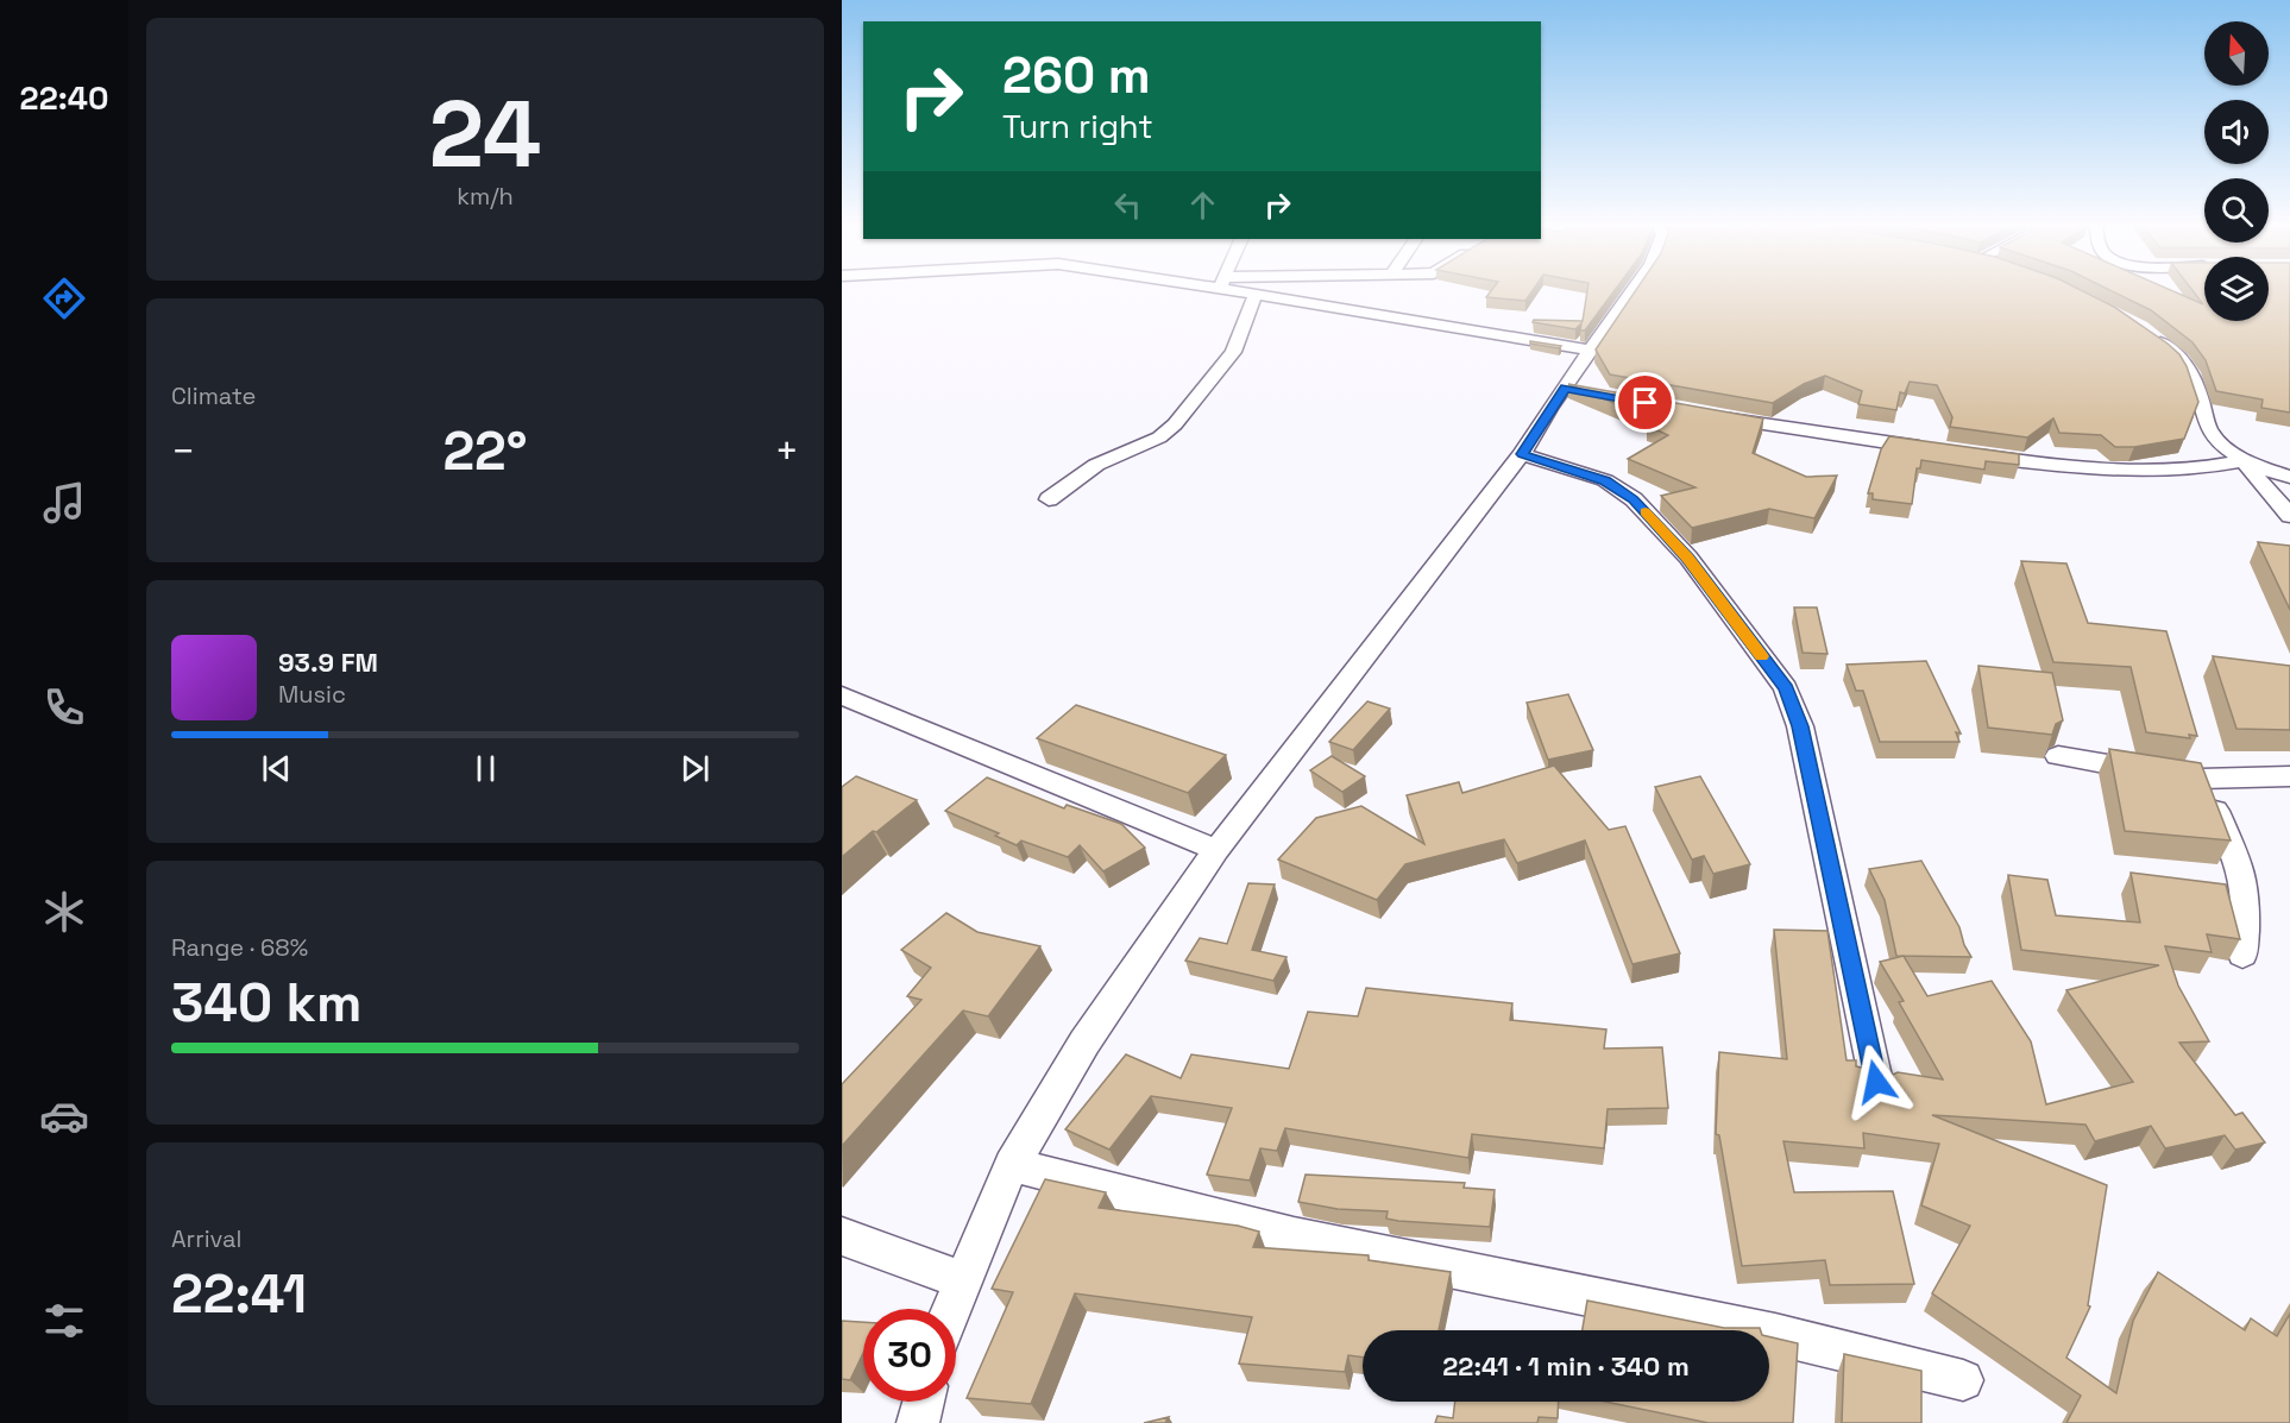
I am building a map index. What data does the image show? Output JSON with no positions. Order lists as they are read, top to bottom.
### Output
{
  "north": "top",
  "page": {
    "tabs": "22:40",
    "tile": [
      ["24", "km/h"],
      "Climate",
      ["Range · 68%", "340 km"],
      ["Arrival", "22:41"]
    ],
    "turn": ["260 m", "Turn right"],
    "heat": ["−", "22°", "+"],
    "song": ["93.9 FM", "Music"],
    "limit": "30",
    "trip": "22:41 · 1 min · 340 m"
  }
}
